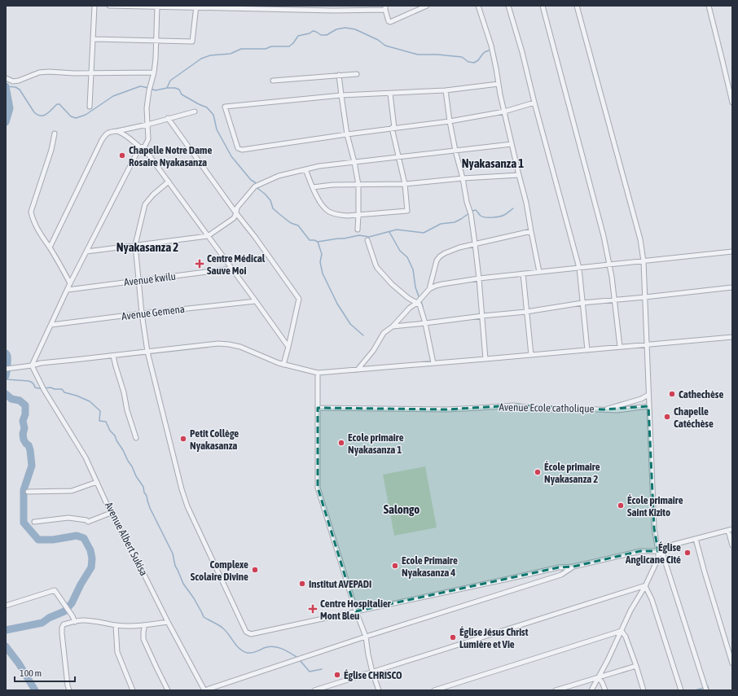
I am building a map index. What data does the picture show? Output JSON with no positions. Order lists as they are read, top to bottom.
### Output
{
  "streets": {
    "street": [
      "Avenue kwilu",
      "Avenue Gemena",
      "Avenue Ecole catholique",
      "Avenue Albert Sukisa"
    ]
  },
  "districts": ["Nyakasanza 1", "Nyakasanza 2", "Salongo"],
  "places": {
    "other": [
      "Chapelle Notre Dame Rosaire Nyakasanza",
      "Cathechèse",
      "Chapelle Catéchèse",
      "Petit Collège Nyakasanza",
      "Ecole primaire Nyakasanza 1",
      "École primaire Nyakasanza 2",
      "École primaire Saint Kizito",
      "Église Anglicane Cité",
      "Ecole Primaire Nyakasanza 4",
      "Complexe Scolaire Divine",
      "Institut AVEPADI",
      "Église Jésus Christ Lumière et Vie",
      "Église CHRISCO"
    ],
    "health": ["Centre Médical Sauve Moi", "Centre Hospitalier Mont Bleu"]
  },
  "scale_bar": "100 m"
}
